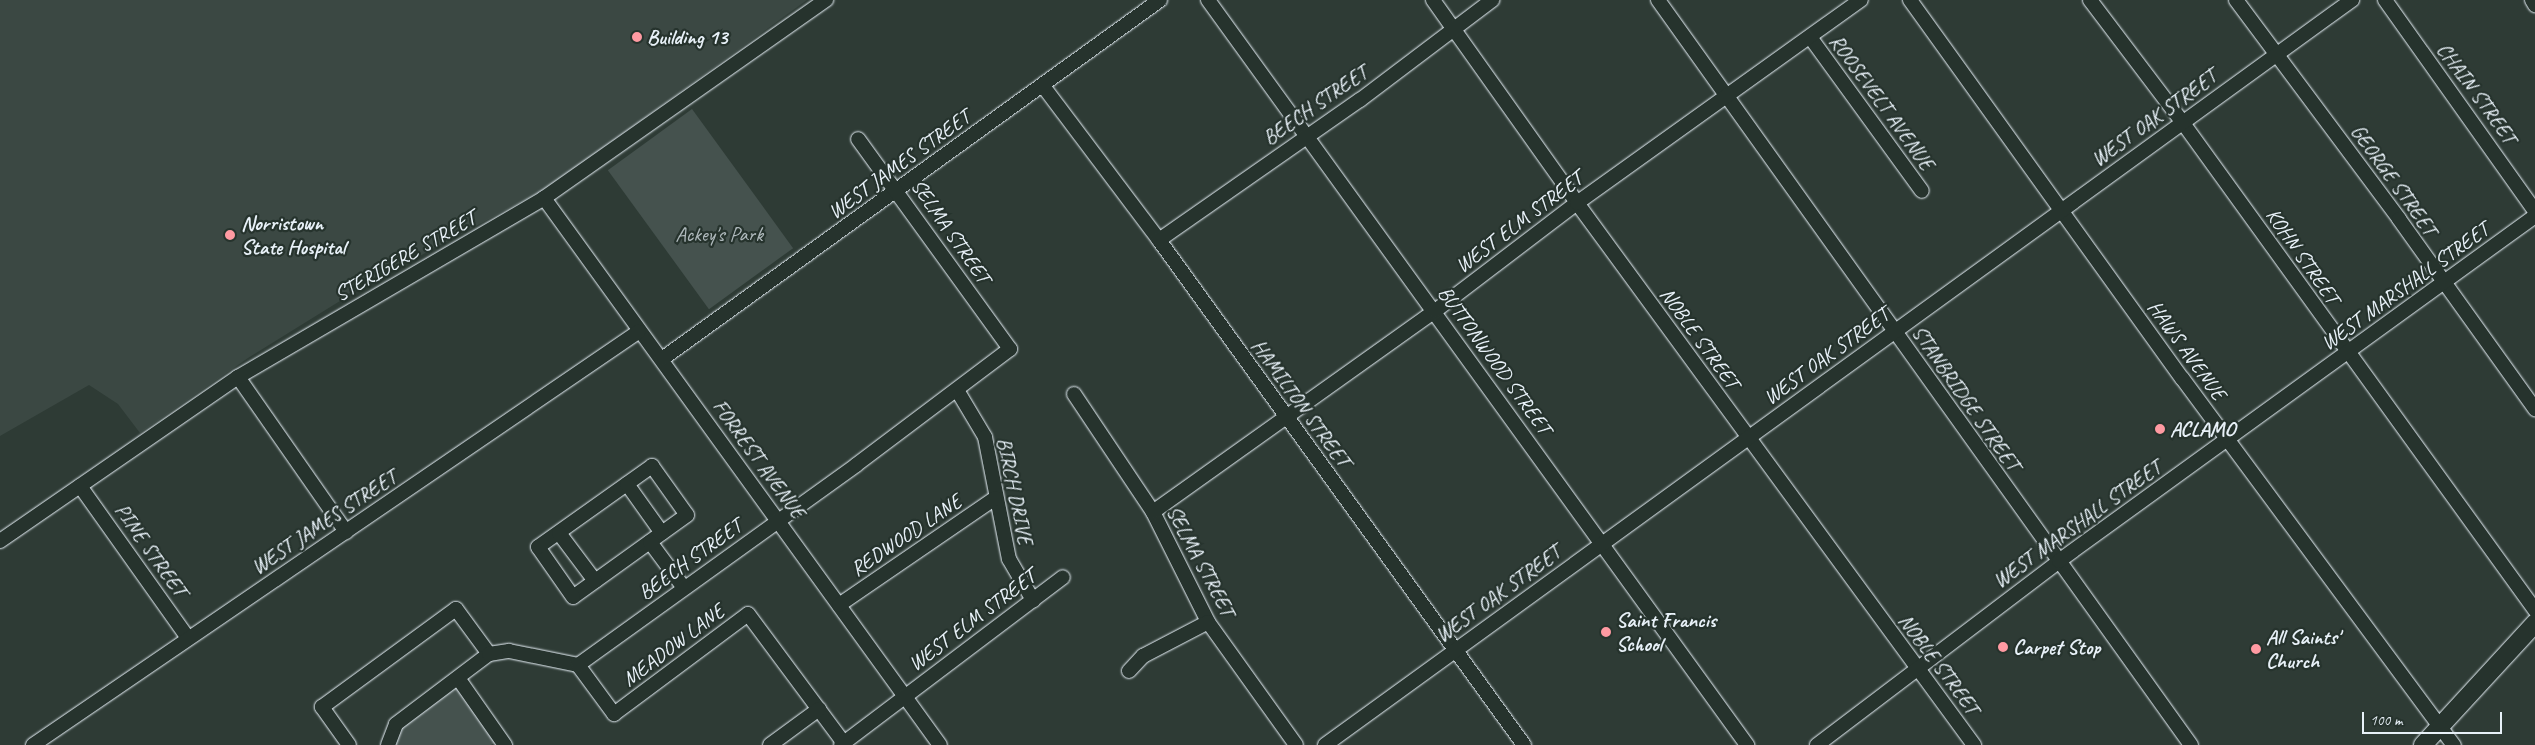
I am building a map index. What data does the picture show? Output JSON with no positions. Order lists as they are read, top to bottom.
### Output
{
  "streets": {
    "street": [
      "CHAIN STREET",
      "ROOSEVELT AVENUE",
      "BEECH STREET",
      "WEST OAK STREET",
      "WEST JAMES STREET",
      "GEORGE STREET",
      "WEST ELM STREET",
      "SELMA STREET",
      "STERIGERE STREET",
      "KOHN STREET",
      "WEST MARSHALL STREET",
      "NOBLE STREET",
      "HAWS AVENUE",
      "BUTTONWOOD STREET",
      "STANBRIDGE STREET",
      "HAMILTON STREET",
      "FORREST AVENUE",
      "BIRCH DRIVE",
      "REDWOOD LANE",
      "PINE STREET",
      "MEADOW LANE"
    ]
  },
  "crossings": [
    ["ROOSEVELT AVENUE", "WEST ELM STREET"],
    ["BEECH STREET", "SELMA STREET"],
    ["BEECH STREET", "NOBLE STREET"],
    ["BEECH STREET", "BUTTONWOOD STREET"],
    ["BEECH STREET", "HAMILTON STREET"],
    ["BEECH STREET", "FORREST AVENUE"],
    ["BEECH STREET", "BIRCH DRIVE"],
    ["BEECH STREET", "MEADOW LANE"],
    ["WEST OAK STREET", "GEORGE STREET"],
    ["WEST OAK STREET", "KOHN STREET"],
    ["WEST OAK STREET", "NOBLE STREET"],
    ["WEST OAK STREET", "HAWS AVENUE"],
    ["WEST OAK STREET", "BUTTONWOOD STREET"],
    ["WEST OAK STREET", "STANBRIDGE STREET"],
    ["WEST OAK STREET", "HAMILTON STREET"],
    ["WEST JAMES STREET", "SELMA STREET"],
    ["WEST JAMES STREET", "HAMILTON STREET"],
    ["WEST JAMES STREET", "FORREST AVENUE"],
    ["WEST JAMES STREET", "PINE STREET"],
    ["GEORGE STREET", "WEST MARSHALL STREET"],
    ["WEST ELM STREET", "SELMA STREET"],
    ["WEST ELM STREET", "NOBLE STREET"],
    ["WEST ELM STREET", "BUTTONWOOD STREET"],
    ["WEST ELM STREET", "STANBRIDGE STREET"],
    ["WEST ELM STREET", "HAMILTON STREET"],
    ["WEST ELM STREET", "FORREST AVENUE"],
    ["WEST ELM STREET", "BIRCH DRIVE"],
    ["WEST ELM STREET", "MEADOW LANE"],
    ["STERIGERE STREET", "FORREST AVENUE"],
    ["STERIGERE STREET", "PINE STREET"],
    ["KOHN STREET", "WEST MARSHALL STREET"],
    ["WEST MARSHALL STREET", "NOBLE STREET"],
    ["WEST MARSHALL STREET", "HAWS AVENUE"],
    ["WEST MARSHALL STREET", "STANBRIDGE STREET"],
    ["FORREST AVENUE", "REDWOOD LANE"],
    ["BIRCH DRIVE", "REDWOOD LANE"]
  ],
  "parks": ["Ackey's Park"],
  "places": [
    "Building 13",
    "Norristown State Hospital",
    "ACLAMO",
    "Saint Francis School",
    "Carpet Stop",
    "All Saints' Church"
  ],
  "scale_bar": "100 m"
}
